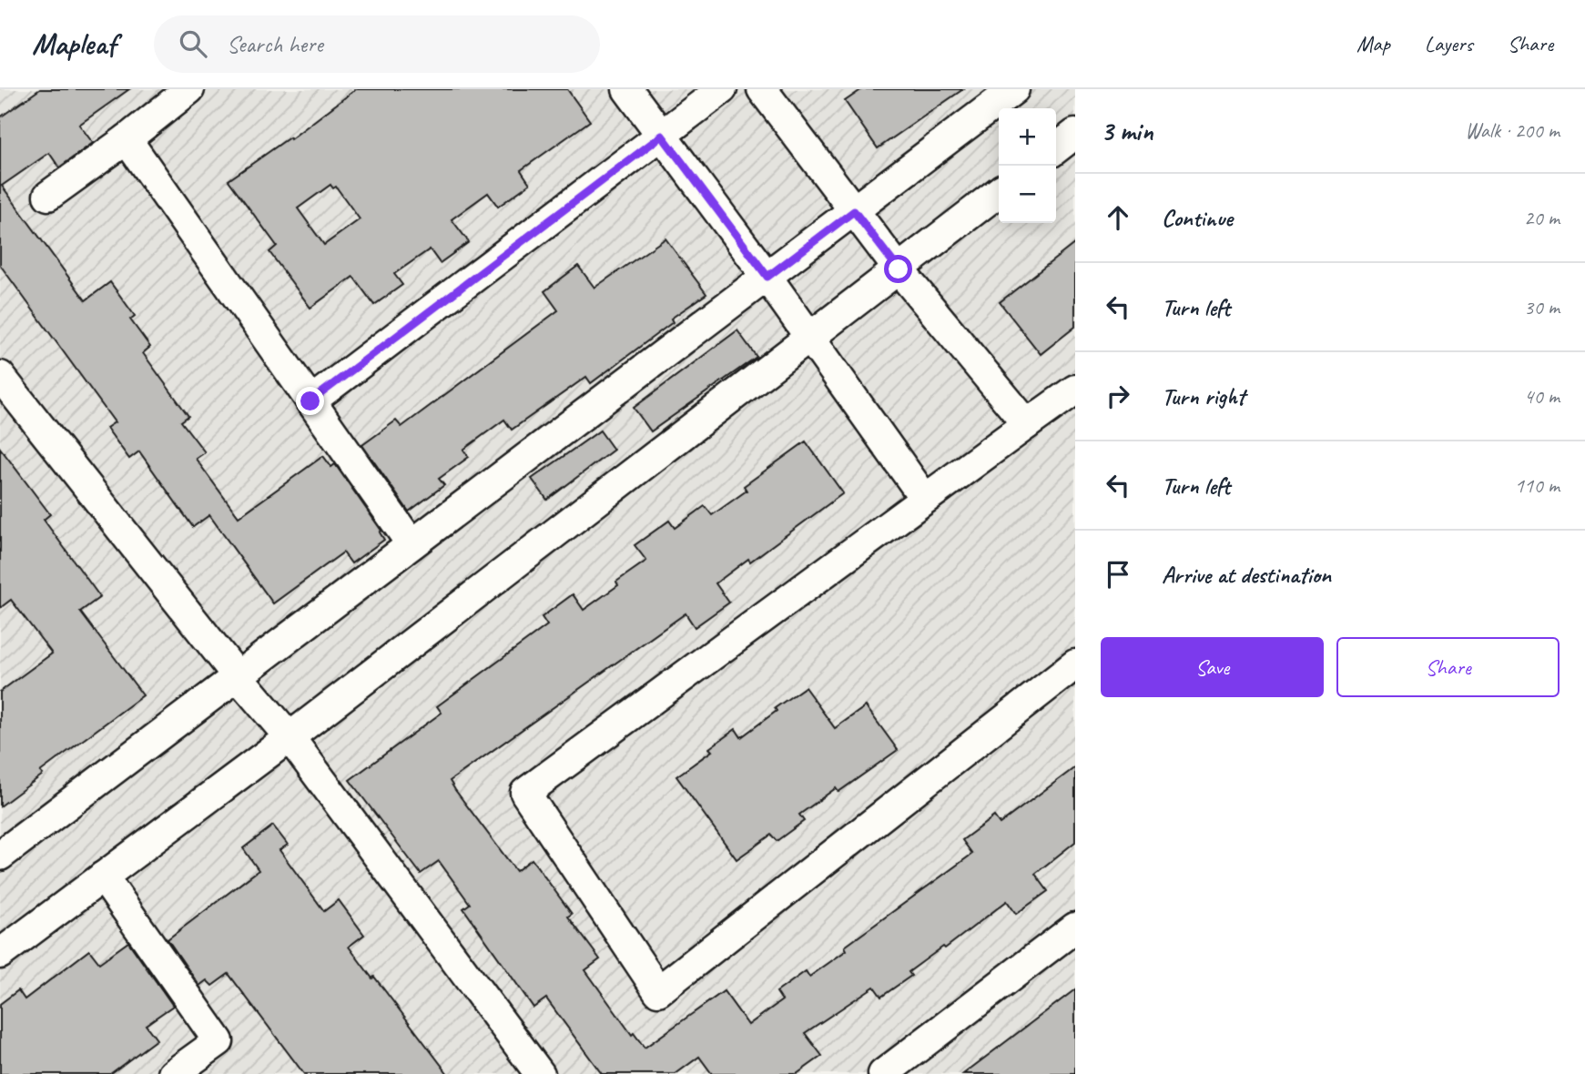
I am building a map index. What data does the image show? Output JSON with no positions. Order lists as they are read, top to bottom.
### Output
{
  "page": {
    "header": "Mapleaf",
    "search": "Search here",
    "nav": ["Map", "Layers", "Share"],
    "heading": ["3 min", "Walk · 200 m"],
    "map_buttons": ["+", "−"],
    "list": [
      ["Continue", "20 m"],
      ["Turn left", "30 m"],
      ["Turn right", "40 m"],
      ["Turn left", "110 m"],
      "Arrive at destination"
    ],
    "buttons": ["Save", "Share"]
  }
}
